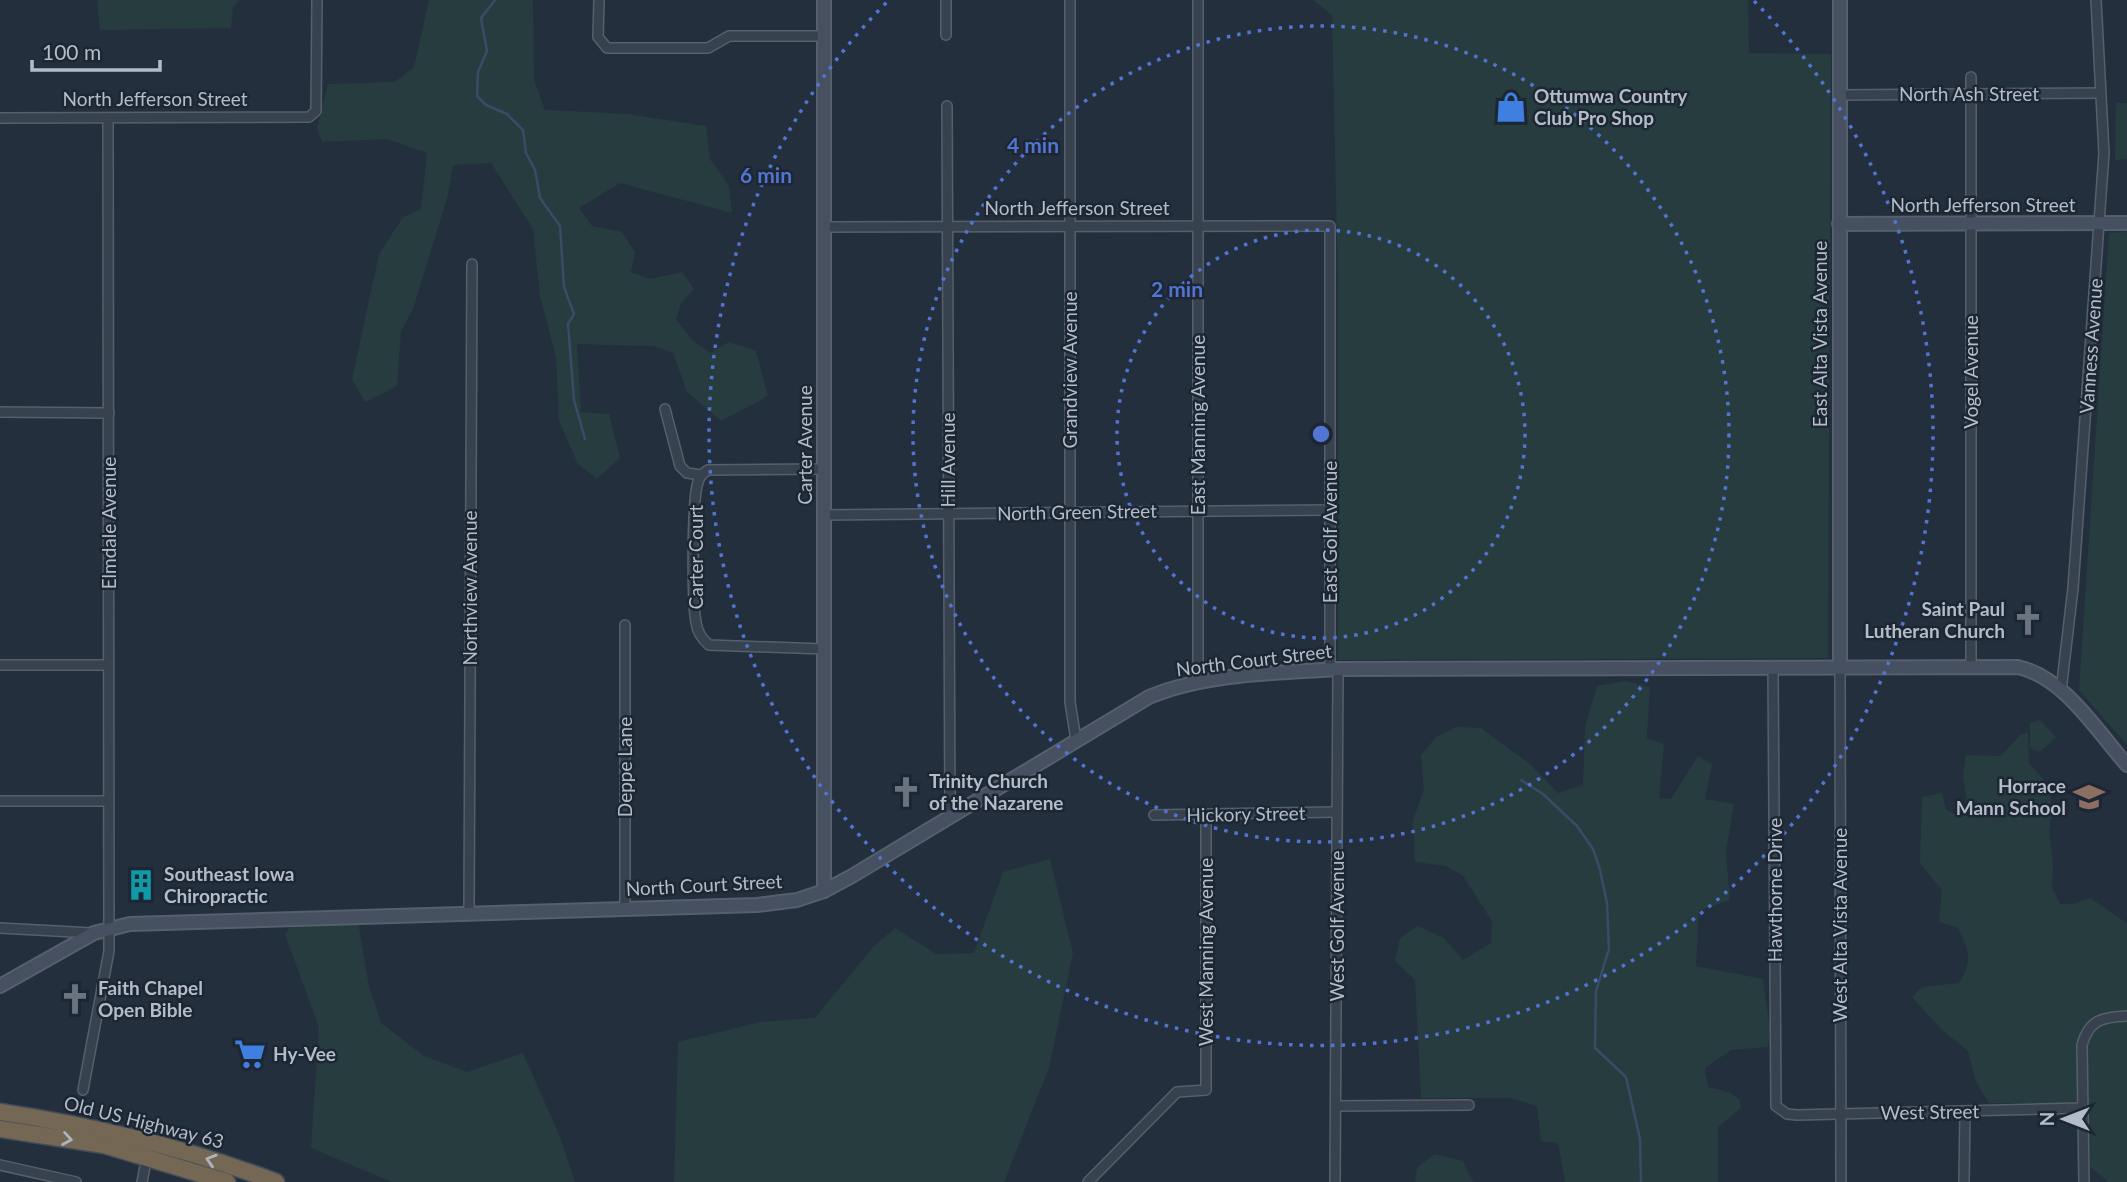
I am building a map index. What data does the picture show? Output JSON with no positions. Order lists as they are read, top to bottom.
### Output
{
  "streets": {
    "highway": ["Old US Highway 63"],
    "main road": [
      "North Jefferson Street",
      "East Alta Vista Avenue",
      "Carter Avenue",
      "North Court Street"
    ],
    "street": [
      "North Ash Street",
      "Vanness Avenue",
      "Grandview Avenue",
      "Vogel Avenue",
      "East Manning Avenue",
      "Hill Avenue",
      "North Green Street",
      "Elmdale Avenue",
      "East Golf Avenue",
      "Carter Court",
      "Northview Avenue",
      "Deppe Lane",
      "Hickory Street",
      "Hawthorne Drive",
      "West Alta Vista Avenue",
      "West Golf Avenue",
      "West Manning Avenue",
      "West Street"
    ]
  },
  "crossings": [
    ["North Ash Street", "East Alta Vista Avenue"],
    ["North Ash Street", "Vanness Avenue"],
    ["North Ash Street", "Vogel Avenue"],
    ["North Jefferson Street", "East Alta Vista Avenue"],
    ["North Jefferson Street", "Vanness Avenue"],
    ["North Jefferson Street", "Grandview Avenue"],
    ["North Jefferson Street", "Vogel Avenue"],
    ["North Jefferson Street", "East Manning Avenue"],
    ["North Jefferson Street", "Carter Avenue"],
    ["North Jefferson Street", "Hill Avenue"],
    ["North Jefferson Street", "Elmdale Avenue"],
    ["North Jefferson Street", "East Golf Avenue"],
    ["East Alta Vista Avenue", "North Court Street"],
    ["East Alta Vista Avenue", "West Alta Vista Avenue"],
    ["Vanness Avenue", "North Court Street"],
    ["Grandview Avenue", "North Green Street"],
    ["Grandview Avenue", "North Court Street"],
    ["Vogel Avenue", "North Court Street"],
    ["East Manning Avenue", "North Green Street"],
    ["East Manning Avenue", "North Court Street"],
    ["Carter Avenue", "North Green Street"],
    ["Carter Avenue", "Carter Court"],
    ["Carter Avenue", "North Court Street"],
    ["Hill Avenue", "North Green Street"],
    ["Hill Avenue", "North Court Street"],
    ["North Green Street", "East Golf Avenue"],
    ["Elmdale Avenue", "North Court Street"],
    ["East Golf Avenue", "North Court Street"],
    ["East Golf Avenue", "West Golf Avenue"],
    ["Northview Avenue", "North Court Street"],
    ["North Court Street", "Deppe Lane"],
    ["North Court Street", "Hawthorne Drive"],
    ["North Court Street", "West Alta Vista Avenue"],
    ["North Court Street", "West Golf Avenue"],
    ["Hickory Street", "West Golf Avenue"],
    ["Hickory Street", "West Manning Avenue"],
    ["Hawthorne Drive", "West Street"],
    ["West Alta Vista Avenue", "West Street"]
  ],
  "places": {
    "shop": ["Ottumwa Country Club Pro Shop"],
    "church": ["Saint Paul Lutheran Church", "Trinity Church of the Nazarene", "Faith Chapel Open Bible"],
    "school or university": ["Horrace Mann School"],
    "building": ["Southeast Iowa Chiropractic"],
    "supermarket": ["Hy-Vee"]
  },
  "scale_bar": "100 m",
  "north": "left",
  "rings": ["4 min", "6 min", "2 min"]
}
